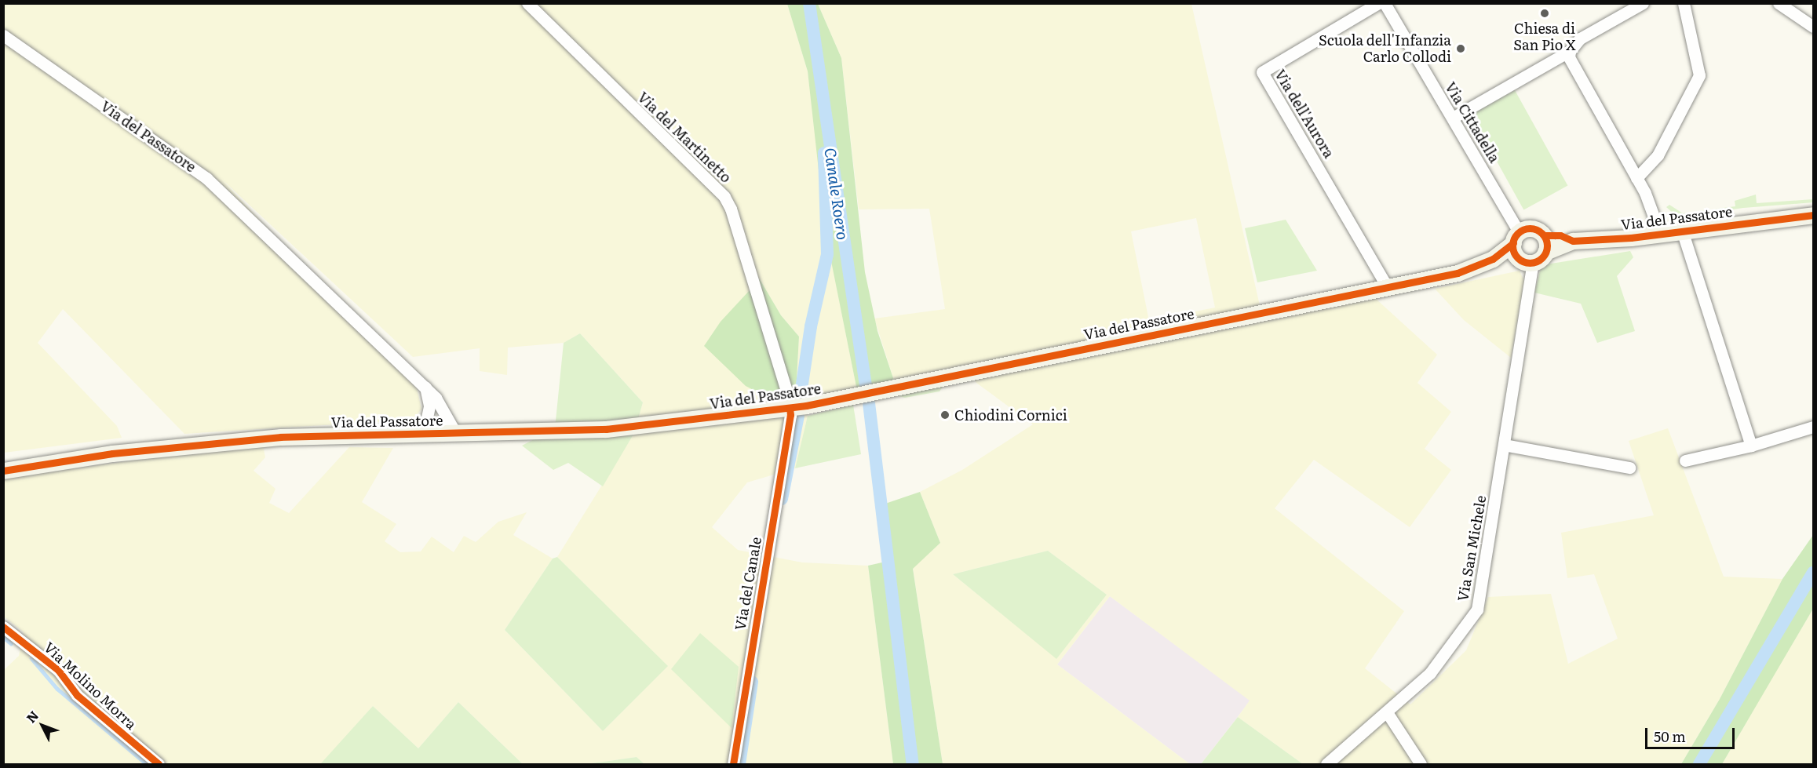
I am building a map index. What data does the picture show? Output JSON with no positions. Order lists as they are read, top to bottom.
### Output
{
  "streets": {
    "street": [
      "Via dell'Aurora",
      "Via Cittadella",
      "Via del Passatore",
      "Via del Martinetto",
      "Via San Michele",
      "Via del Canale",
      "Via Molino Morra"
    ]
  },
  "crossings": [
    ["Via dell'Aurora", "Via del Passatore"],
    ["Via Cittadella", "Via del Passatore"],
    ["Via del Passatore", "Via del Martinetto"],
    ["Via del Passatore", "Via San Michele"],
    ["Via del Passatore", "Via del Canale"],
    ["Via del Martinetto", "Via del Canale"]
  ],
  "water": ["Canale Roero"],
  "places": ["Chiesa di San Pio X", "Scuola dell'Infanzia Carlo Collodi", "Chiodini Cornici"],
  "scale_bar": "50 m",
  "north": "top left"
}
